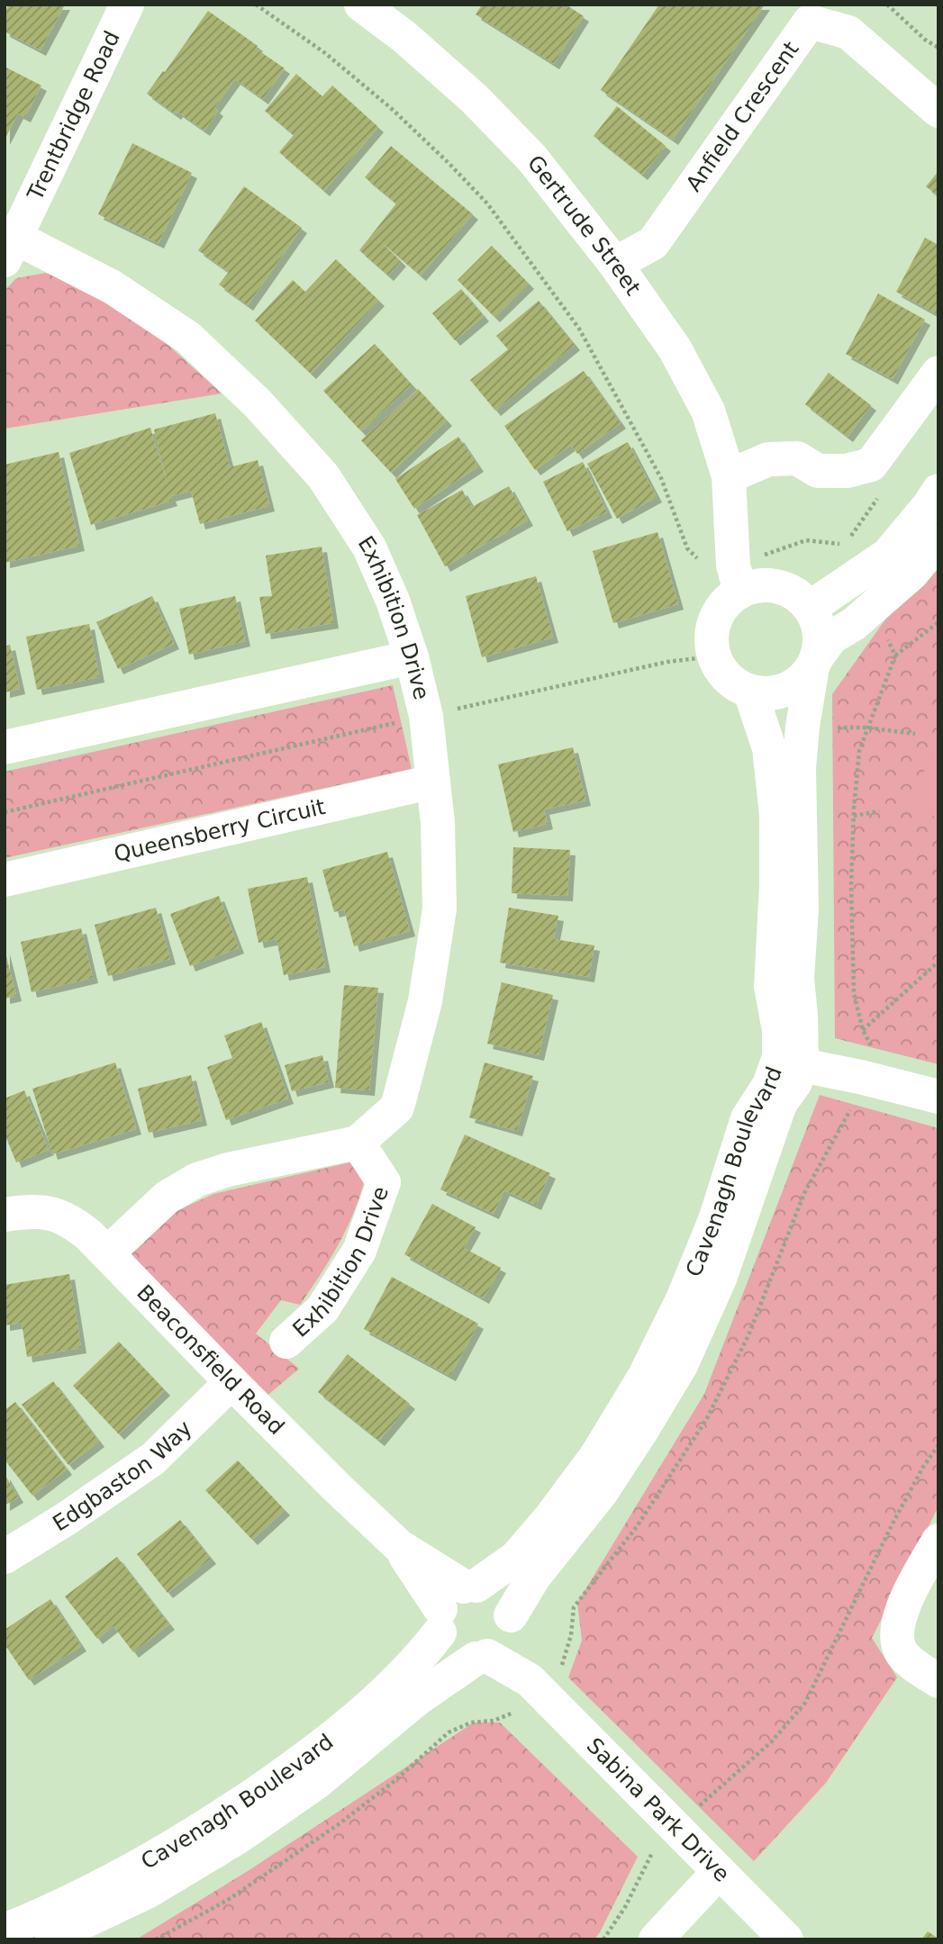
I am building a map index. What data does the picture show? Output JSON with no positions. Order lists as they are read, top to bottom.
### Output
{
  "streets": {
    "street": [
      "Trentbridge Road",
      "Anfield Crescent",
      "Gertrude Street",
      "Exhibition Drive",
      "Queensberry Circuit",
      "Cavenagh Boulevard",
      "Beaconsfield Road",
      "Edgbaston Way",
      "Sabina Park Drive"
    ]
  },
  "crossings": [
    ["Trentbridge Road", "Exhibition Drive"],
    ["Anfield Crescent", "Gertrude Street"],
    ["Gertrude Street", "Cavenagh Boulevard"],
    ["Exhibition Drive", "Queensberry Circuit"],
    ["Exhibition Drive", "Beaconsfield Road"],
    ["Cavenagh Boulevard", "Beaconsfield Road"],
    ["Cavenagh Boulevard", "Sabina Park Drive"],
    ["Beaconsfield Road", "Edgbaston Way"],
    ["Beaconsfield Road", "Sabina Park Drive"]
  ]
}
